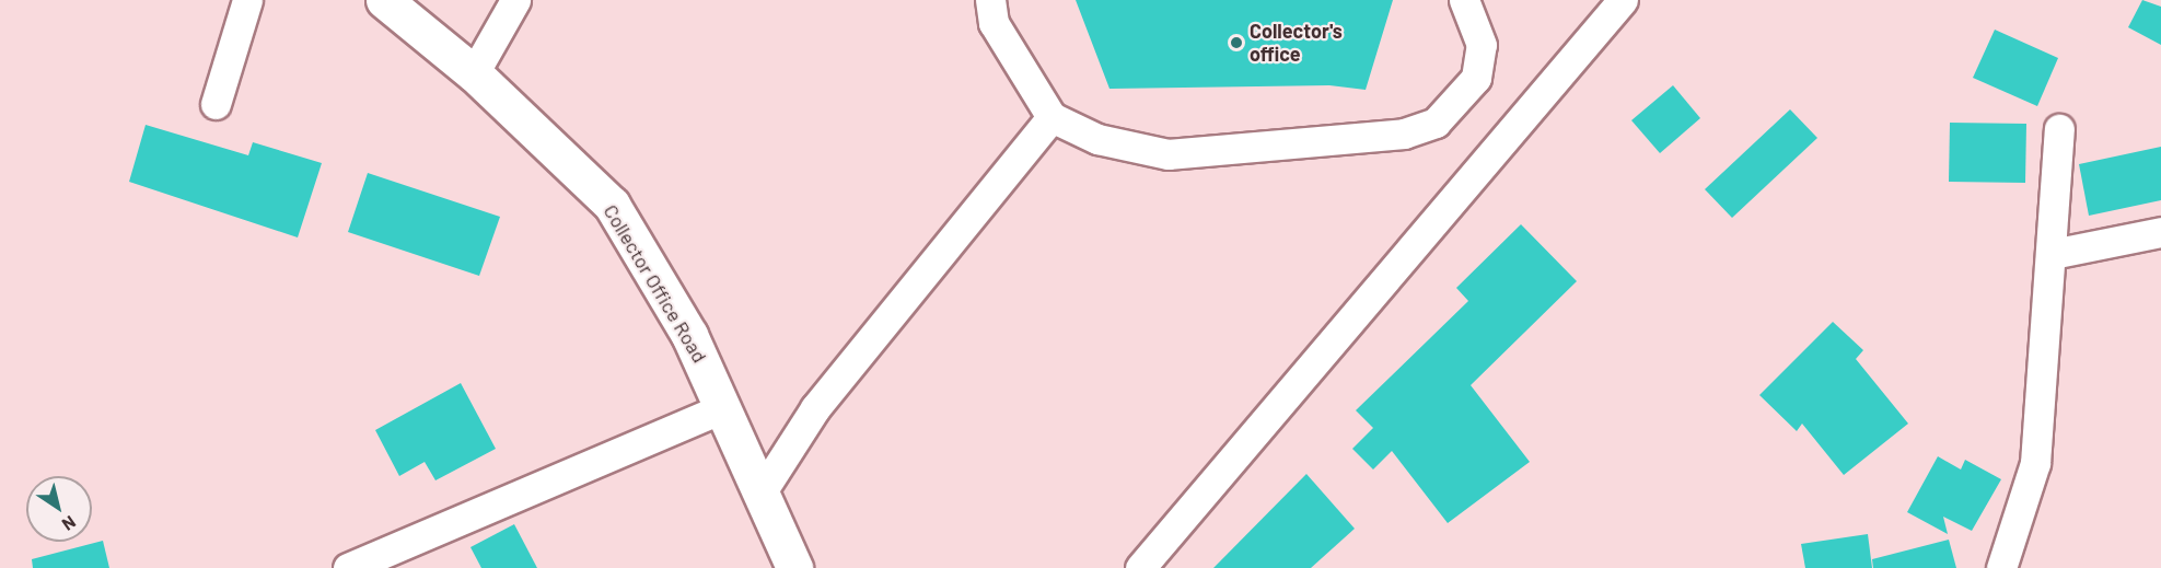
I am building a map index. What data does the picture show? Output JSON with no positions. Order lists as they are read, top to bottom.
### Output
{
  "streets": {
    "main road": ["Collector Office Road"]
  },
  "places": ["Collector's office"],
  "north": "bottom right"
}
